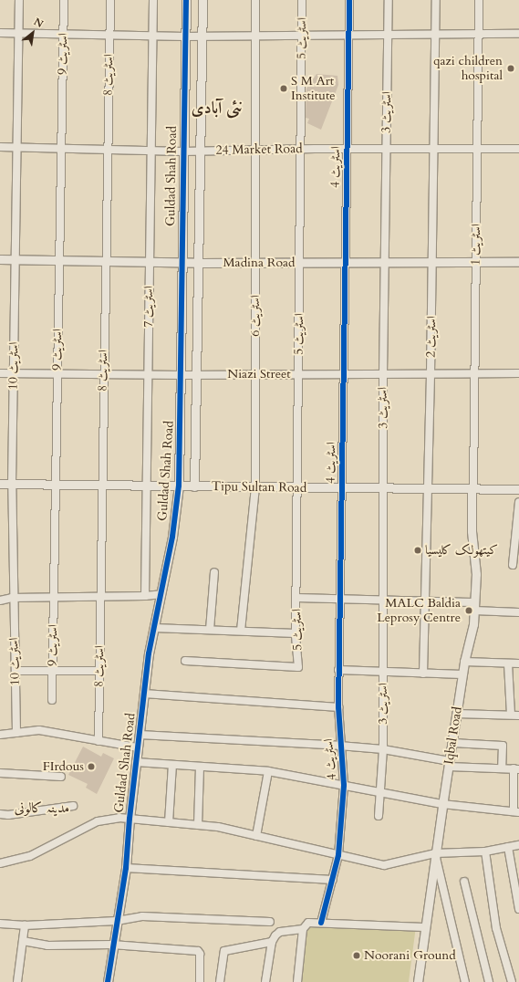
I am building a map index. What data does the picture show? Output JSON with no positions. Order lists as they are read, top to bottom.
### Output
{
  "streets": {
    "street": [
      "اسٹریٹ 5",
      "اسٹریٹ 9",
      "اسٹریٹ 8",
      "اسٹریٹ 3",
      "24 Market Road",
      "اسٹریٹ 4",
      "Guldad Shah Road",
      "اسٹریٹ 1",
      "Madina Road",
      "اسٹریٹ 7",
      "اسٹریٹ 6",
      "اسٹریٹ 2",
      "اسٹریٹ 10",
      "Niazi Street",
      "Tipu Sultan Road",
      "Iqbal Road"
    ]
  },
  "crossings": [
    ["اسٹریٹ 5", "24 Market Road"],
    ["اسٹریٹ 5", "Madina Road"],
    ["اسٹریٹ 5", "Niazi Street"],
    ["اسٹریٹ 5", "Tipu Sultan Road"],
    ["اسٹریٹ 9", "24 Market Road"],
    ["اسٹریٹ 9", "Madina Road"],
    ["اسٹریٹ 9", "Niazi Street"],
    ["اسٹریٹ 9", "Tipu Sultan Road"],
    ["اسٹریٹ 8", "24 Market Road"],
    ["اسٹریٹ 8", "Madina Road"],
    ["اسٹریٹ 8", "Niazi Street"],
    ["اسٹریٹ 8", "Tipu Sultan Road"],
    ["اسٹریٹ 3", "24 Market Road"],
    ["اسٹریٹ 3", "Madina Road"],
    ["اسٹریٹ 3", "Niazi Street"],
    ["اسٹریٹ 3", "Tipu Sultan Road"],
    ["24 Market Road", "اسٹریٹ 4"],
    ["24 Market Road", "Guldad Shah Road"],
    ["24 Market Road", "اسٹریٹ 1"],
    ["24 Market Road", "اسٹریٹ 7"],
    ["24 Market Road", "اسٹریٹ 6"],
    ["24 Market Road", "اسٹریٹ 2"],
    ["24 Market Road", "اسٹریٹ 10"],
    ["اسٹریٹ 4", "Madina Road"],
    ["اسٹریٹ 4", "Niazi Street"],
    ["اسٹریٹ 4", "Tipu Sultan Road"],
    ["Guldad Shah Road", "Madina Road"],
    ["Guldad Shah Road", "Niazi Street"],
    ["Guldad Shah Road", "Tipu Sultan Road"],
    ["اسٹریٹ 1", "Madina Road"],
    ["اسٹریٹ 1", "Niazi Street"],
    ["اسٹریٹ 1", "Tipu Sultan Road"],
    ["اسٹریٹ 1", "Iqbal Road"],
    ["Madina Road", "اسٹریٹ 7"],
    ["Madina Road", "اسٹریٹ 6"],
    ["Madina Road", "اسٹریٹ 2"],
    ["Madina Road", "اسٹریٹ 10"],
    ["اسٹریٹ 7", "Niazi Street"],
    ["اسٹریٹ 7", "Tipu Sultan Road"],
    ["اسٹریٹ 6", "Niazi Street"],
    ["اسٹریٹ 6", "Tipu Sultan Road"],
    ["اسٹریٹ 2", "Niazi Street"],
    ["اسٹریٹ 2", "Tipu Sultan Road"],
    ["اسٹریٹ 10", "Niazi Street"],
    ["اسٹریٹ 10", "Tipu Sultan Road"],
    ["Tipu Sultan Road", "Iqbal Road"]
  ],
  "districts": ["نئی آبادی", "مدینہ کالونی"],
  "places": [
    "qazi children hospital",
    "S M Art Institute",
    "کیتھولک کلیسیا",
    "MALC Baldia Leprosy Centre",
    "FIrdous",
    "Noorani Ground"
  ],
  "north": "top right"
}
